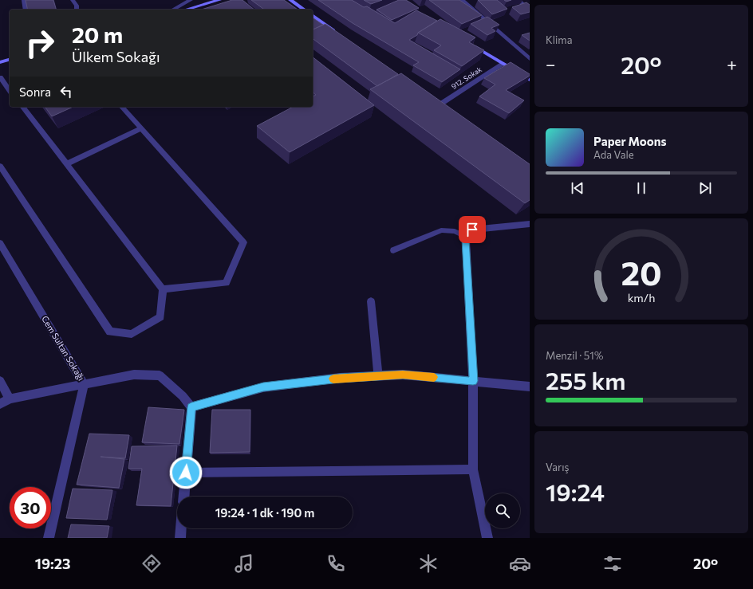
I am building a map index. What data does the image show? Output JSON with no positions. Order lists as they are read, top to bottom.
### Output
{
  "streets": {
    "street": ["912. Sokak", "Cem Sultan Sokağı"]
  },
  "page": {
    "tile": [
      "Klima",
      ["Menzil · 51%", "255 km"],
      ["Varış", "19:24"]
    ],
    "turn": ["20 m", "Ülkem Sokağı"],
    "heat": ["−", "20°", "+"],
    "then": "Sonra",
    "song": ["Paper Moons", "Ada Vale"],
    "limit": "30",
    "trip": "19:24 · 1 dk · 190 m",
    "tabs": ["19:23", "20°"],
    "gauge": ["20", "km/h"]
  }
}
